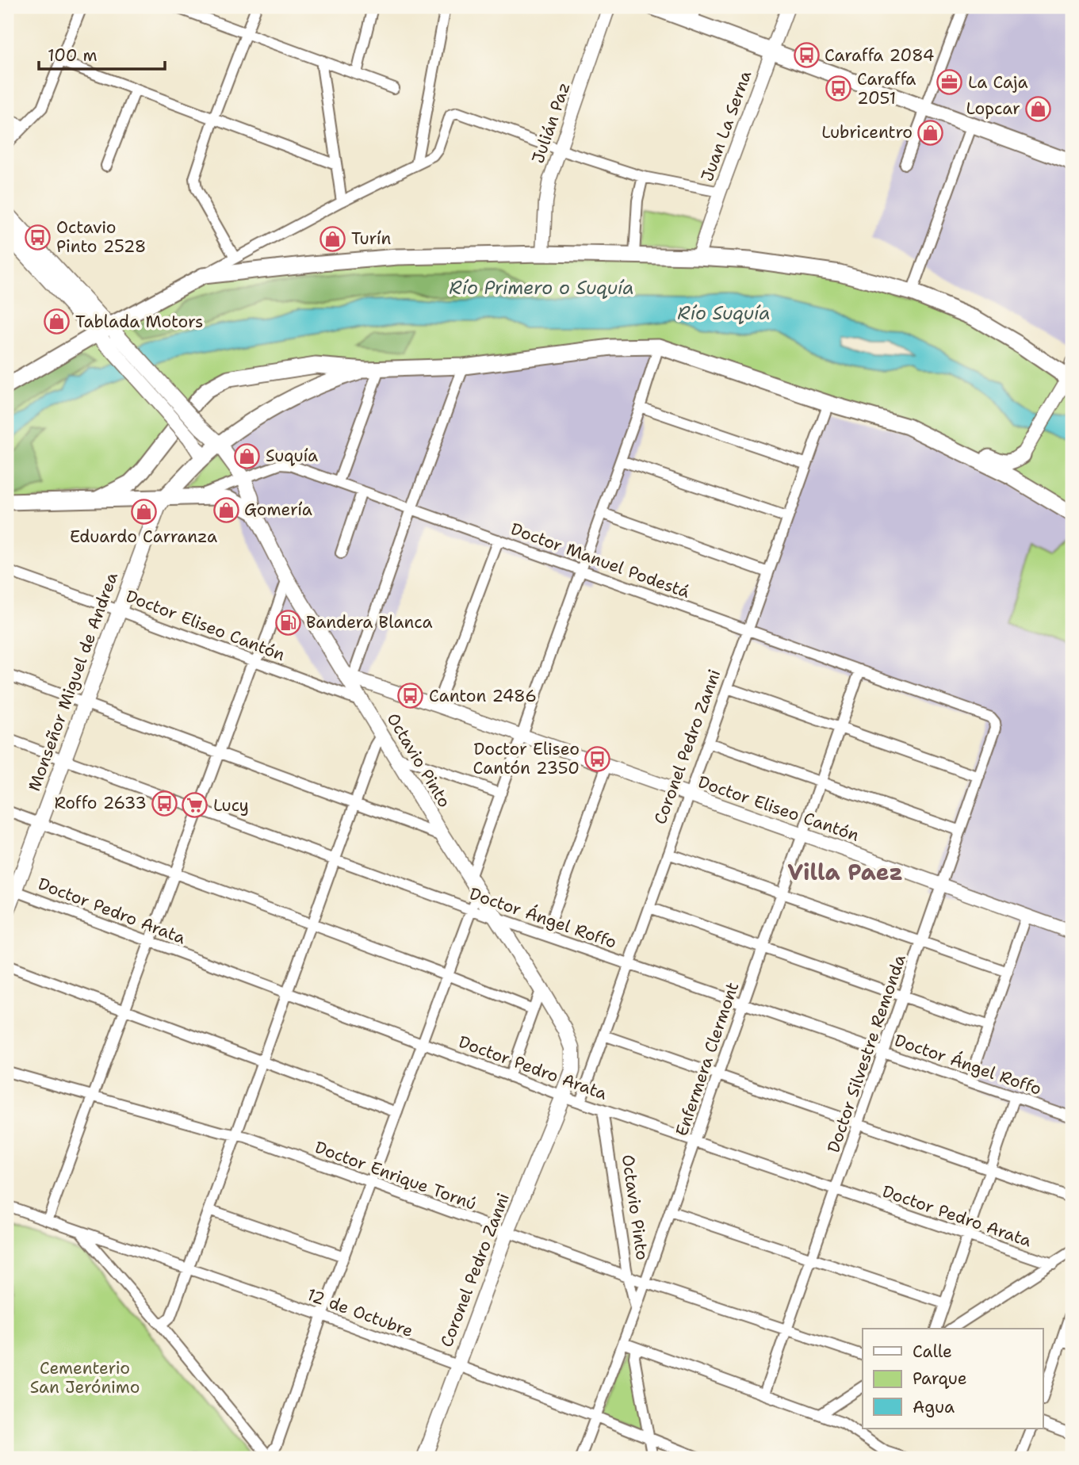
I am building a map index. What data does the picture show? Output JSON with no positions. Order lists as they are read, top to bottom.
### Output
{
  "streets": {
    "main road": ["Monseñor Miguel de Andrea", "Coronel Pedro Zanni", "Octavio Pinto"],
    "street": [
      "Julián Paz",
      "Juan La Serna",
      "Doctor Manuel Podestá",
      "Doctor Eliseo Cantón",
      "Doctor Pedro Arata",
      "Doctor Ángel Roffo",
      "Doctor Silvestre Remonda",
      "Enfermera Clermont",
      "Doctor Enrique Tornú",
      "12 de Octubre"
    ]
  },
  "crossings": [
    ["Doctor Manuel Podestá", "Coronel Pedro Zanni"],
    ["Doctor Manuel Podestá", "Octavio Pinto"],
    ["Doctor Manuel Podestá", "Doctor Silvestre Remonda"],
    ["Doctor Manuel Podestá", "Enfermera Clermont"],
    ["Doctor Eliseo Cantón", "Monseñor Miguel de Andrea"],
    ["Doctor Eliseo Cantón", "Coronel Pedro Zanni"],
    ["Doctor Eliseo Cantón", "Octavio Pinto"],
    ["Doctor Eliseo Cantón", "Doctor Silvestre Remonda"],
    ["Doctor Eliseo Cantón", "Enfermera Clermont"],
    ["Monseñor Miguel de Andrea", "Doctor Pedro Arata"],
    ["Monseñor Miguel de Andrea", "Doctor Ángel Roffo"],
    ["Coronel Pedro Zanni", "Octavio Pinto"],
    ["Coronel Pedro Zanni", "Doctor Pedro Arata"],
    ["Coronel Pedro Zanni", "Doctor Ángel Roffo"],
    ["Coronel Pedro Zanni", "Doctor Enrique Tornú"],
    ["Coronel Pedro Zanni", "12 de Octubre"],
    ["Octavio Pinto", "Doctor Pedro Arata"],
    ["Octavio Pinto", "Doctor Ángel Roffo"],
    ["Octavio Pinto", "Enfermera Clermont"],
    ["Octavio Pinto", "Doctor Enrique Tornú"],
    ["Doctor Pedro Arata", "Doctor Silvestre Remonda"],
    ["Doctor Pedro Arata", "Enfermera Clermont"],
    ["Doctor Ángel Roffo", "Doctor Silvestre Remonda"],
    ["Doctor Ángel Roffo", "Enfermera Clermont"],
    ["Doctor Silvestre Remonda", "Doctor Enrique Tornú"],
    ["Enfermera Clermont", "Doctor Enrique Tornú"],
    ["Enfermera Clermont", "12 de Octubre"]
  ],
  "districts": ["Villa Paez"],
  "water": ["Río Primero o Suquía", "Río Suquía"],
  "parks": ["Cementerio San Jerónimo"],
  "places": {
    "bus stop": [
      "Caraffa 2084",
      "Caraffa 2051",
      "Octavio Pinto 2528",
      "Canton 2486",
      "Doctor Eliseo Cantón 2350",
      "Roffo 2633"
    ],
    "office": ["La Caja"],
    "shop": [
      "Lopcar",
      "Lubricentro",
      "Turín",
      "Tablada Motors",
      "Suquía",
      "Gomería",
      "Eduardo Carranza"
    ],
    "fuel station": ["Bandera Blanca"],
    "supermarket": ["Lucy"]
  },
  "legend": ["Calle", "Parque", "Agua"],
  "scale_bar": "100 m"
}
